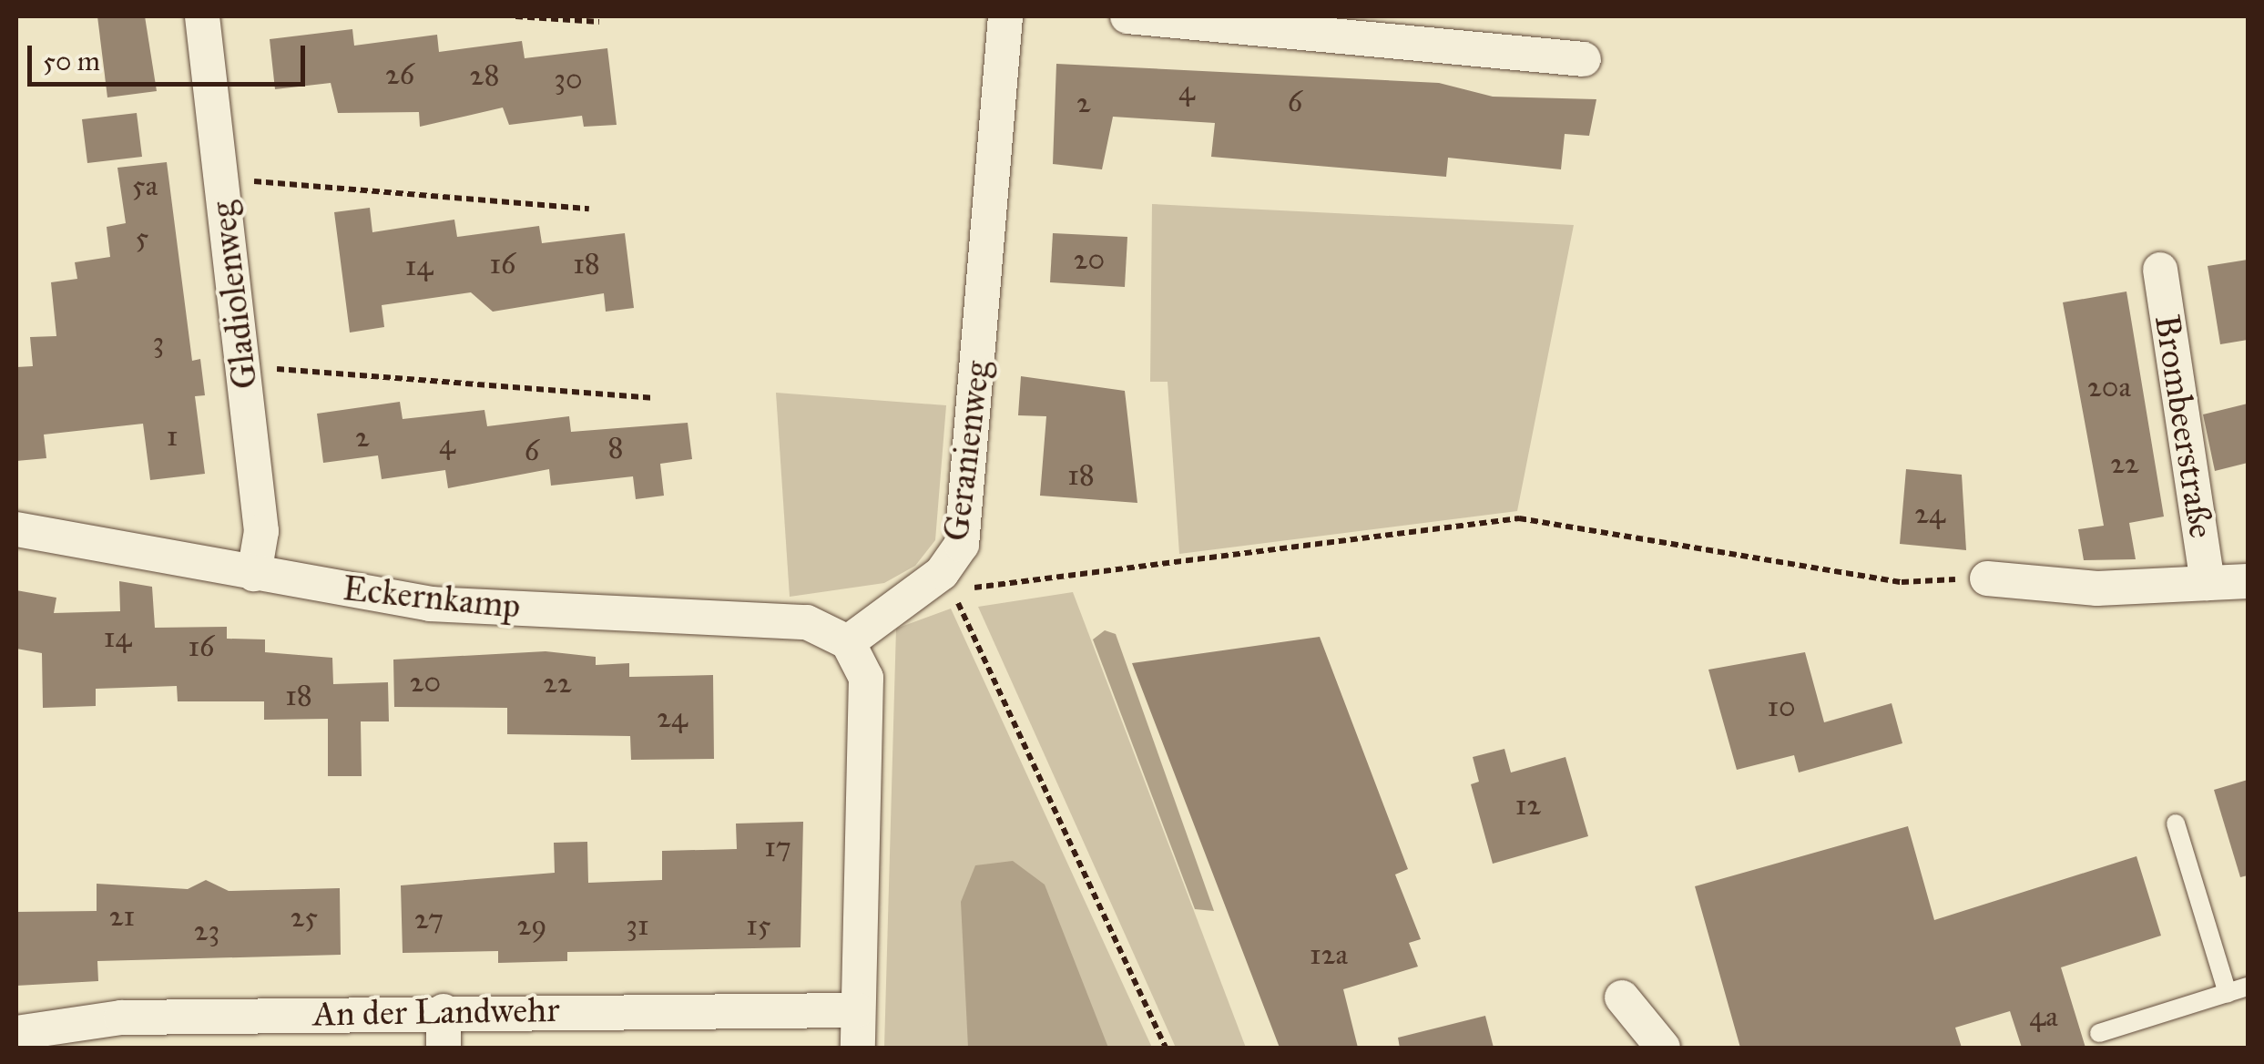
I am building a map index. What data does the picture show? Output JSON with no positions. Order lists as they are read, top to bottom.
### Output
{
  "streets": {
    "street": [
      "Gladiolenweg",
      "Brombeerstraße",
      "Geranienweg",
      "Eckernkamp",
      "An der Landwehr"
    ]
  },
  "crossings": [
    ["Gladiolenweg", "Eckernkamp"],
    ["Geranienweg", "Eckernkamp"]
  ],
  "house_numbers": [
    "26",
    "28",
    "30",
    "4",
    "6",
    "2",
    "5a",
    "5",
    "20",
    "16",
    "18",
    "14",
    "3",
    "20a",
    "1",
    "2",
    "4",
    "8",
    "6",
    "22",
    "18",
    "24",
    "14",
    "16",
    "20",
    "22",
    "18",
    "10",
    "24",
    "12",
    "17",
    "21",
    "25",
    "27",
    "29",
    "31",
    "15",
    "23",
    "12a",
    "4a"
  ],
  "scale_bar": "50 m"
}
